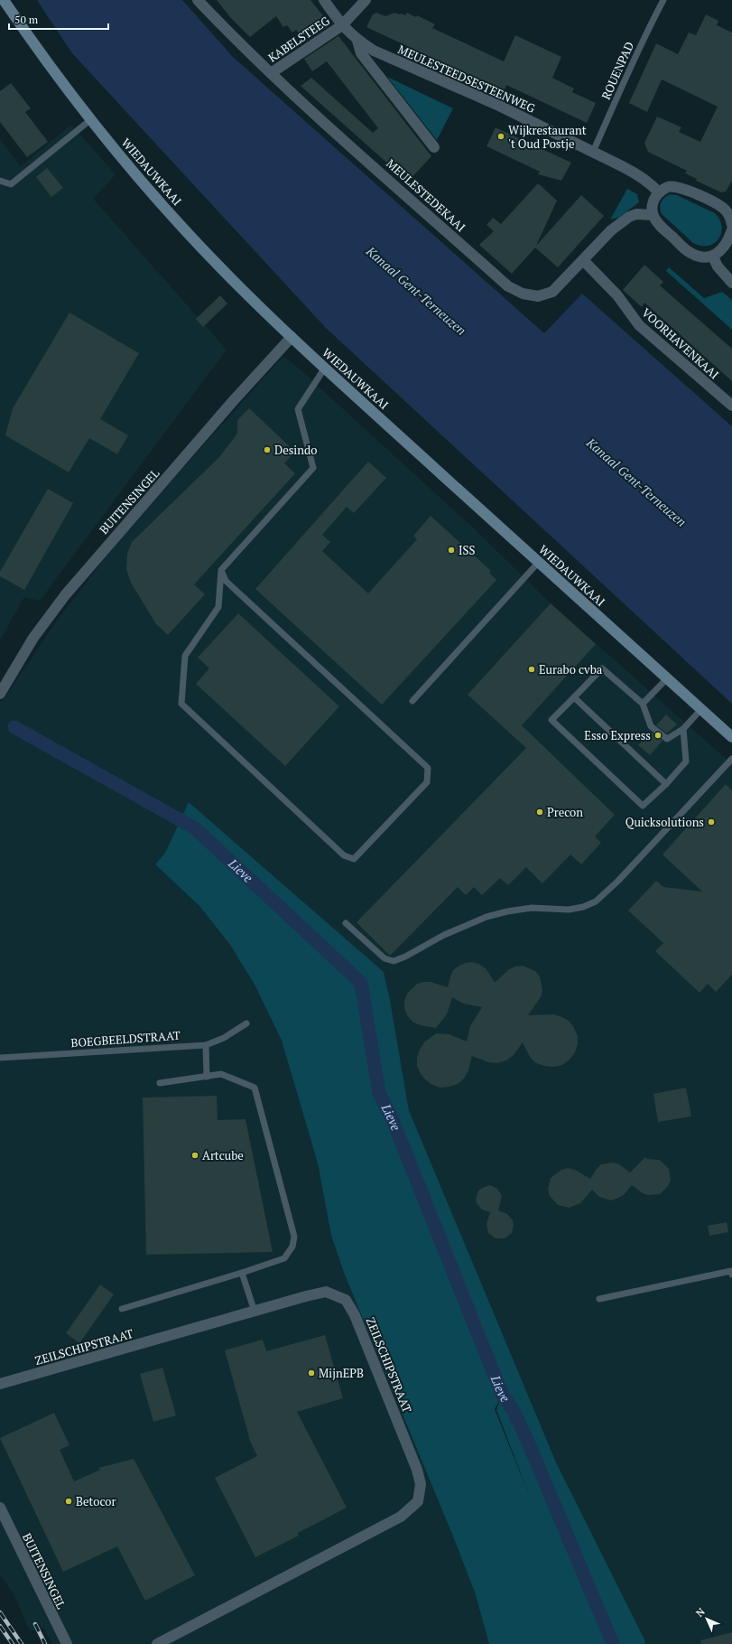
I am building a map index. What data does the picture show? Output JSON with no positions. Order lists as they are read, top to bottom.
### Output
{
  "streets": {
    "main road": ["WIEDAUWKAAI"],
    "street": [
      "KABELSTEEG",
      "MEULESTEEDSESTEENWEG",
      "MEULESTEDEKAAI",
      "VOORHAVENKAAI",
      "BUITENSINGEL",
      "ZEILSCHIPSTRAAT"
    ],
    "lane": ["ROUENPAD", "BOEGBEELDSTRAAT"]
  },
  "crossings": [
    ["KABELSTEEG", "MEULESTEEDSESTEENWEG"],
    ["KABELSTEEG", "MEULESTEDEKAAI"],
    ["ROUENPAD", "MEULESTEEDSESTEENWEG"],
    ["WIEDAUWKAAI", "BUITENSINGEL"],
    ["MEULESTEDEKAAI", "VOORHAVENKAAI"]
  ],
  "water": ["Kanaal Gent-Terneuzen", "Lieve"],
  "places": [
    "Wijkrestaurant 't Oud Postje",
    "Desindo",
    "ISS",
    "Eurabo cvba",
    "Esso Express",
    "Precon",
    "Quicksolutions",
    "Artcube",
    "MijnEPB",
    "Betocor"
  ],
  "scale_bar": "50 m",
  "north": "top left"
}
